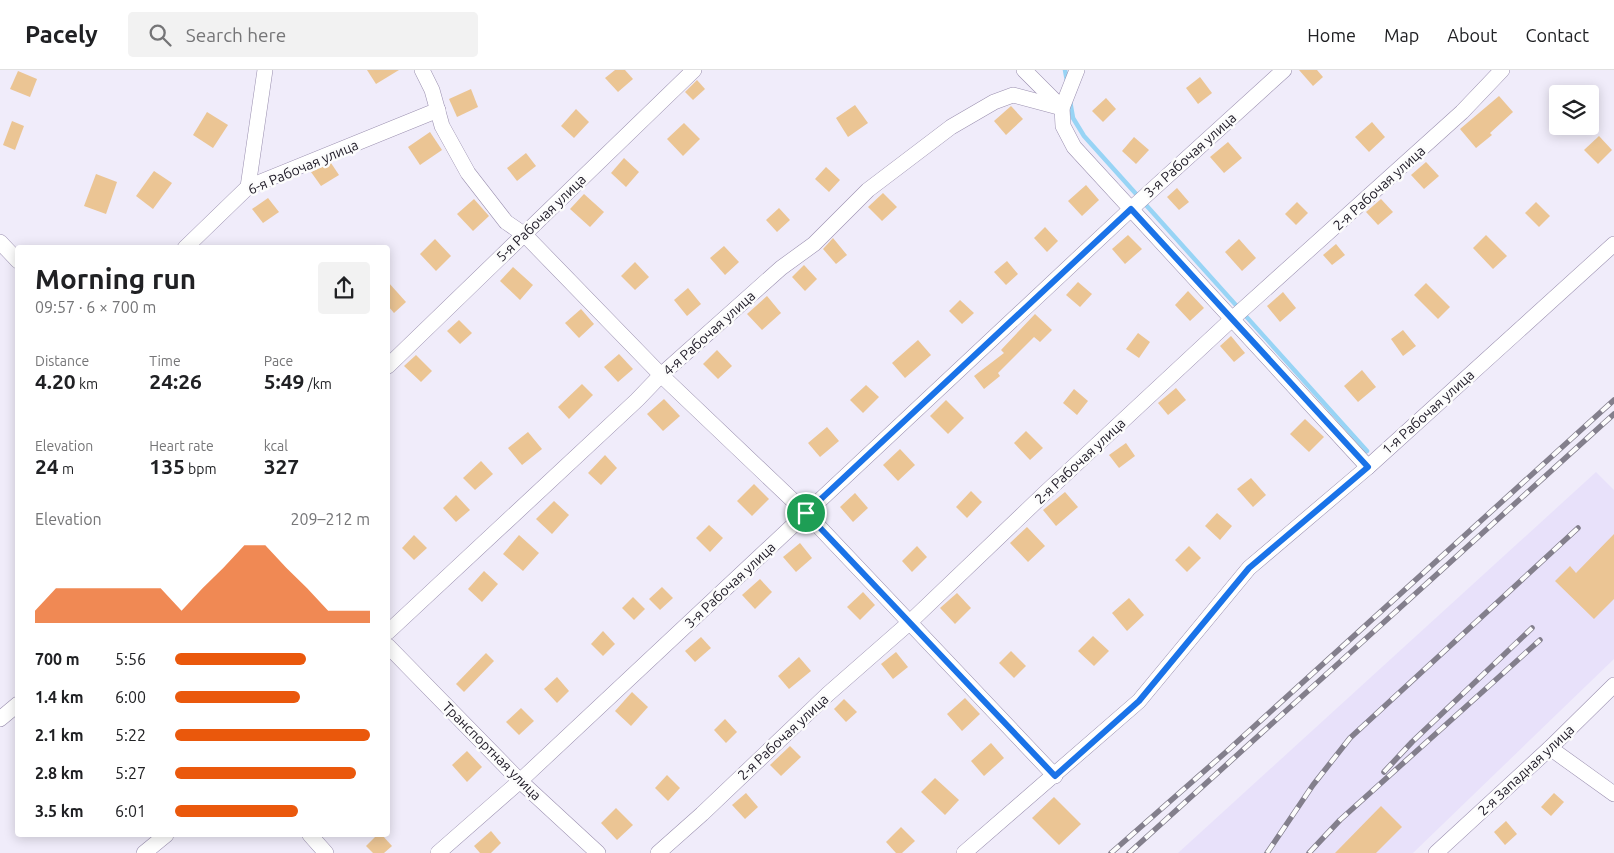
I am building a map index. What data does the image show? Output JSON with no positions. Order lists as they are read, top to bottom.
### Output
{
  "streets": {
    "street": [
      "3-я Рабочая улица",
      "6-я Рабочая улица",
      "2-я Рабочая улица",
      "5-я Рабочая улица",
      "4-я Рабочая улица",
      "1-я Рабочая улица",
      "Транспортная улица",
      "2-я Западная улица"
    ]
  },
  "crossings": [
    ["3-я Рабочая улица", "Транспортная улица"]
  ],
  "page": {
    "header": "Pacely",
    "search": "Search here",
    "nav": [
      "Home",
      "Map",
      "About",
      "Contact"
    ],
    "heading": ["Morning run", "09:57 · 6 × 700 m"],
    "stats": [
      ["Distance", "4.20 km"],
      ["Time", "24:26"],
      ["Pace", "5:49 /km"],
      ["Elevation", "24 m"],
      ["Heart rate", "135 bpm"],
      ["kcal", "327"]
    ],
    "chart": ["Elevation", "209–212 m"],
    "list": [
      {
        "name": "700 m",
        "note": "5:56"
      },
      {
        "name": "1.4 km",
        "note": "6:00"
      },
      {
        "name": "2.1 km",
        "note": "5:22"
      },
      {
        "name": "2.8 km",
        "note": "5:27"
      },
      {
        "name": "3.5 km",
        "note": "6:01"
      }
    ]
  }
}
